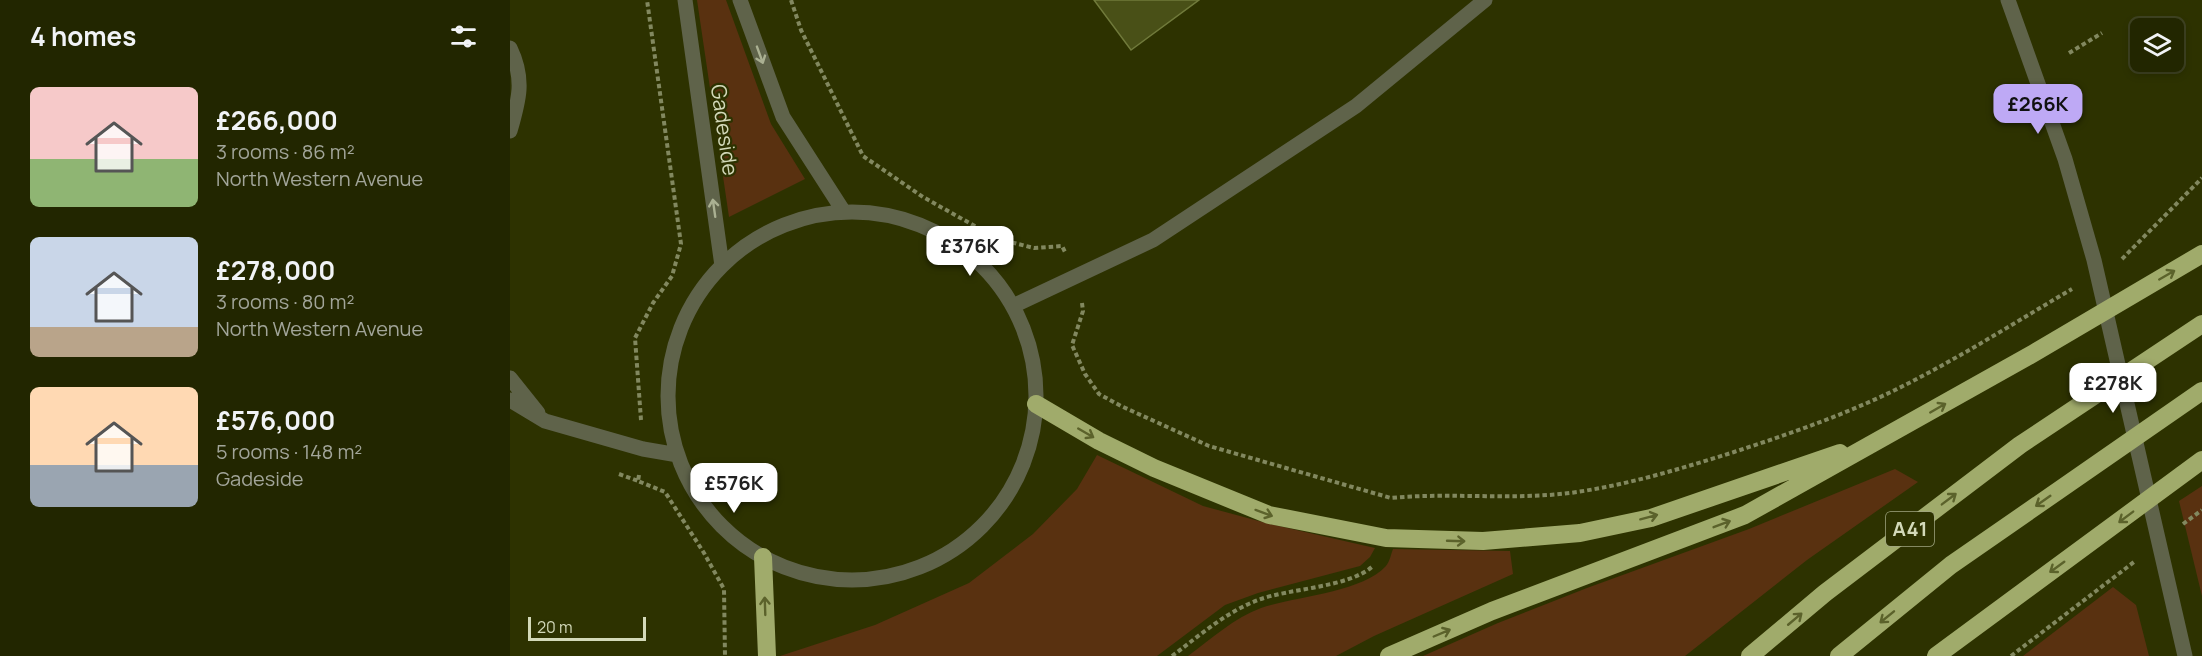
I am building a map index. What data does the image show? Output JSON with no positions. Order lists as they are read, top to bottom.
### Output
{
  "streets": {
    "highway": ["A41"],
    "street": ["Gadeside"]
  },
  "scale_bar": "20 m",
  "page": {
    "heading": "4 homes",
    "list": [
      {
        "name": "£266,000",
        "note": "3 rooms · 86 m² · North Western Avenue"
      },
      {
        "name": "£278,000",
        "note": "3 rooms · 80 m² · North Western Avenue"
      },
      {
        "name": "£576,000",
        "note": "5 rooms · 148 m² · Gadeside"
      }
    ],
    "price": [
      "£266K",
      "£376K",
      "£278K",
      "£576K"
    ],
    "scale": "20 m"
  }
}
